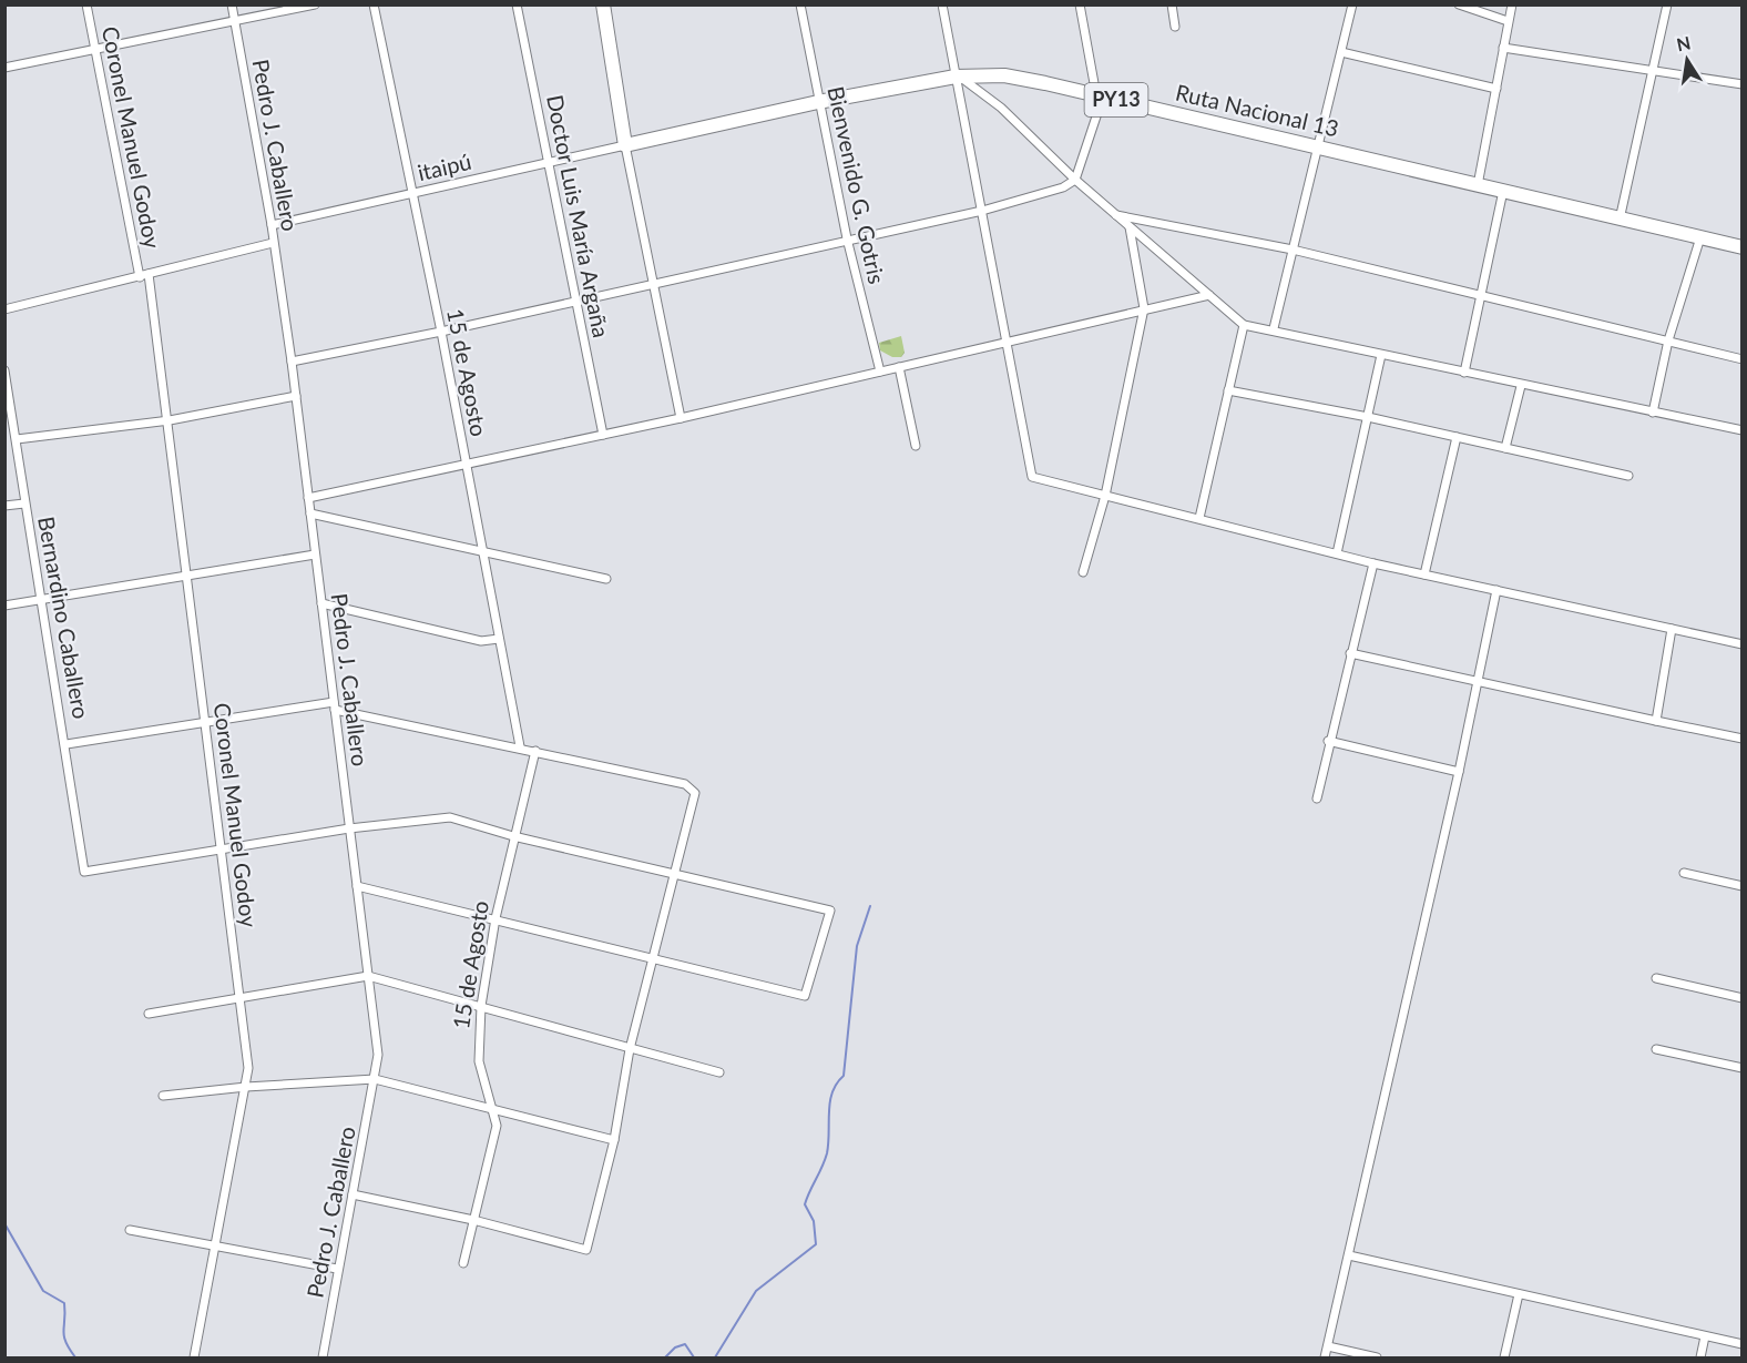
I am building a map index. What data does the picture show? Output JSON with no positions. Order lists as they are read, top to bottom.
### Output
{
  "streets": {
    "highway": ["PY13", "Ruta Nacional 13"],
    "street": [
      "Coronel Manuel Godoy",
      "Pedro J. Caballero",
      "itaipú",
      "Bienvenido G. Gotris",
      "Doctor Luis María Argaña",
      "15 de Agosto",
      "Bernardino Caballero"
    ]
  },
  "crossings": [
    ["Ruta Nacional 13", "itaipú"],
    ["Ruta Nacional 13", "Bienvenido G. Gotris"],
    ["Coronel Manuel Godoy", "Bernardino Caballero"],
    ["Pedro J. Caballero", "itaipú"],
    ["itaipú", "Doctor Luis María Argaña"],
    ["itaipú", "15 de Agosto"]
  ],
  "north": "top"
}
